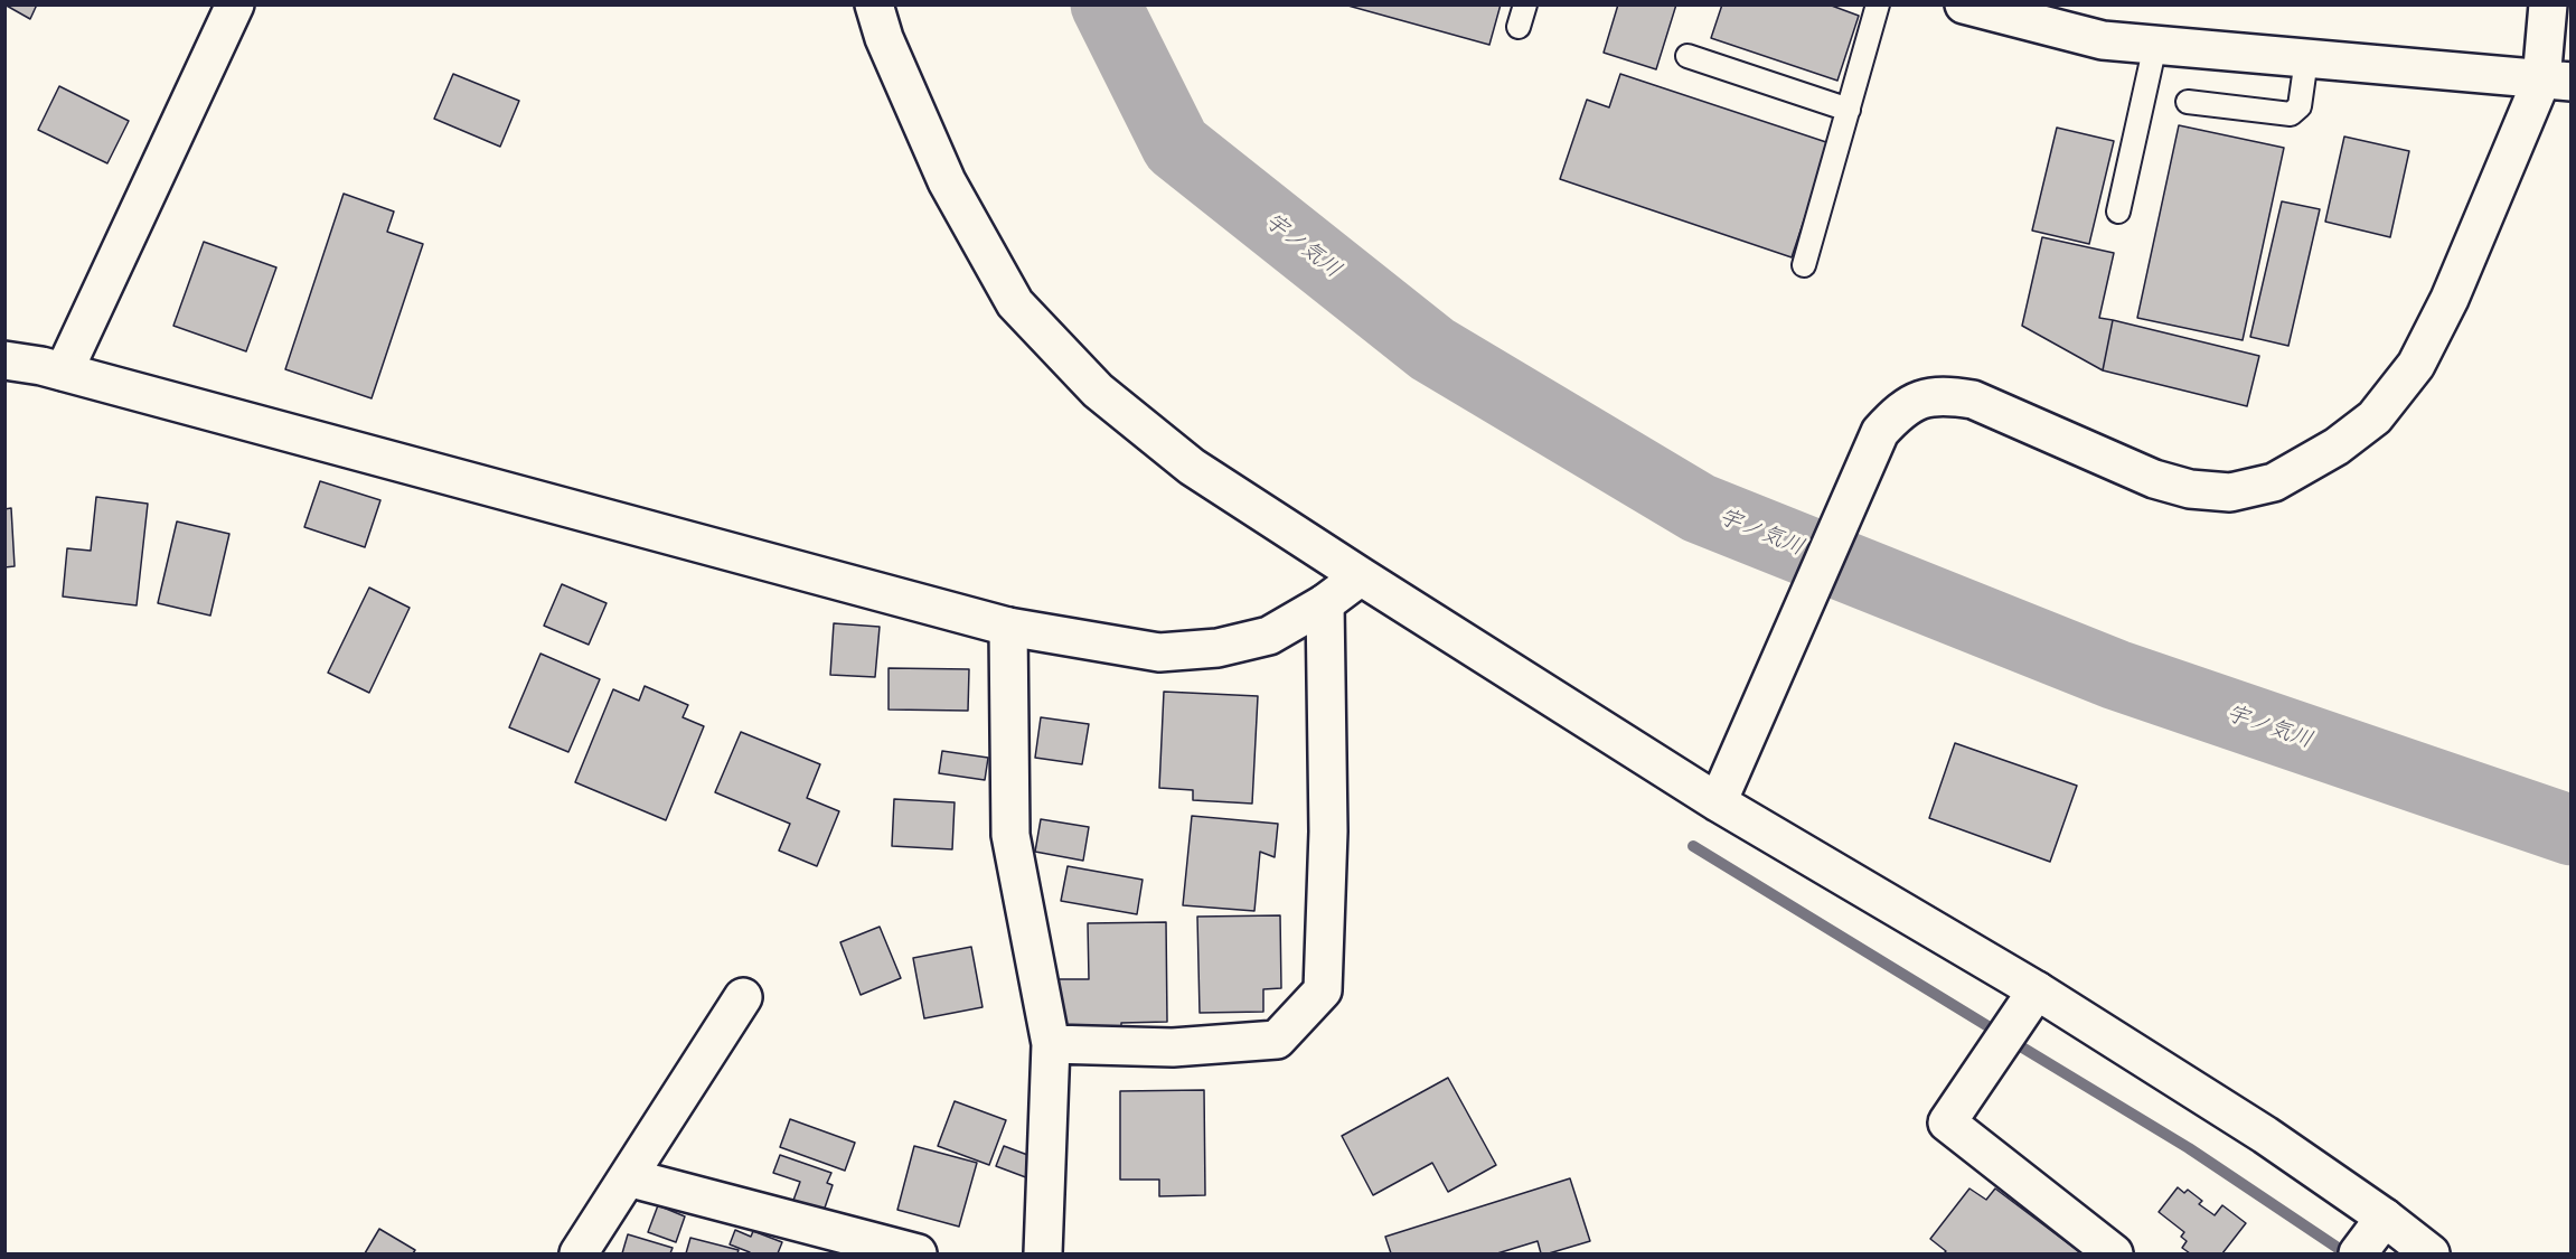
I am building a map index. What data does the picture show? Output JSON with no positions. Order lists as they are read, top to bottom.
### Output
{
  "water": ["宇ノ気川"]
}
